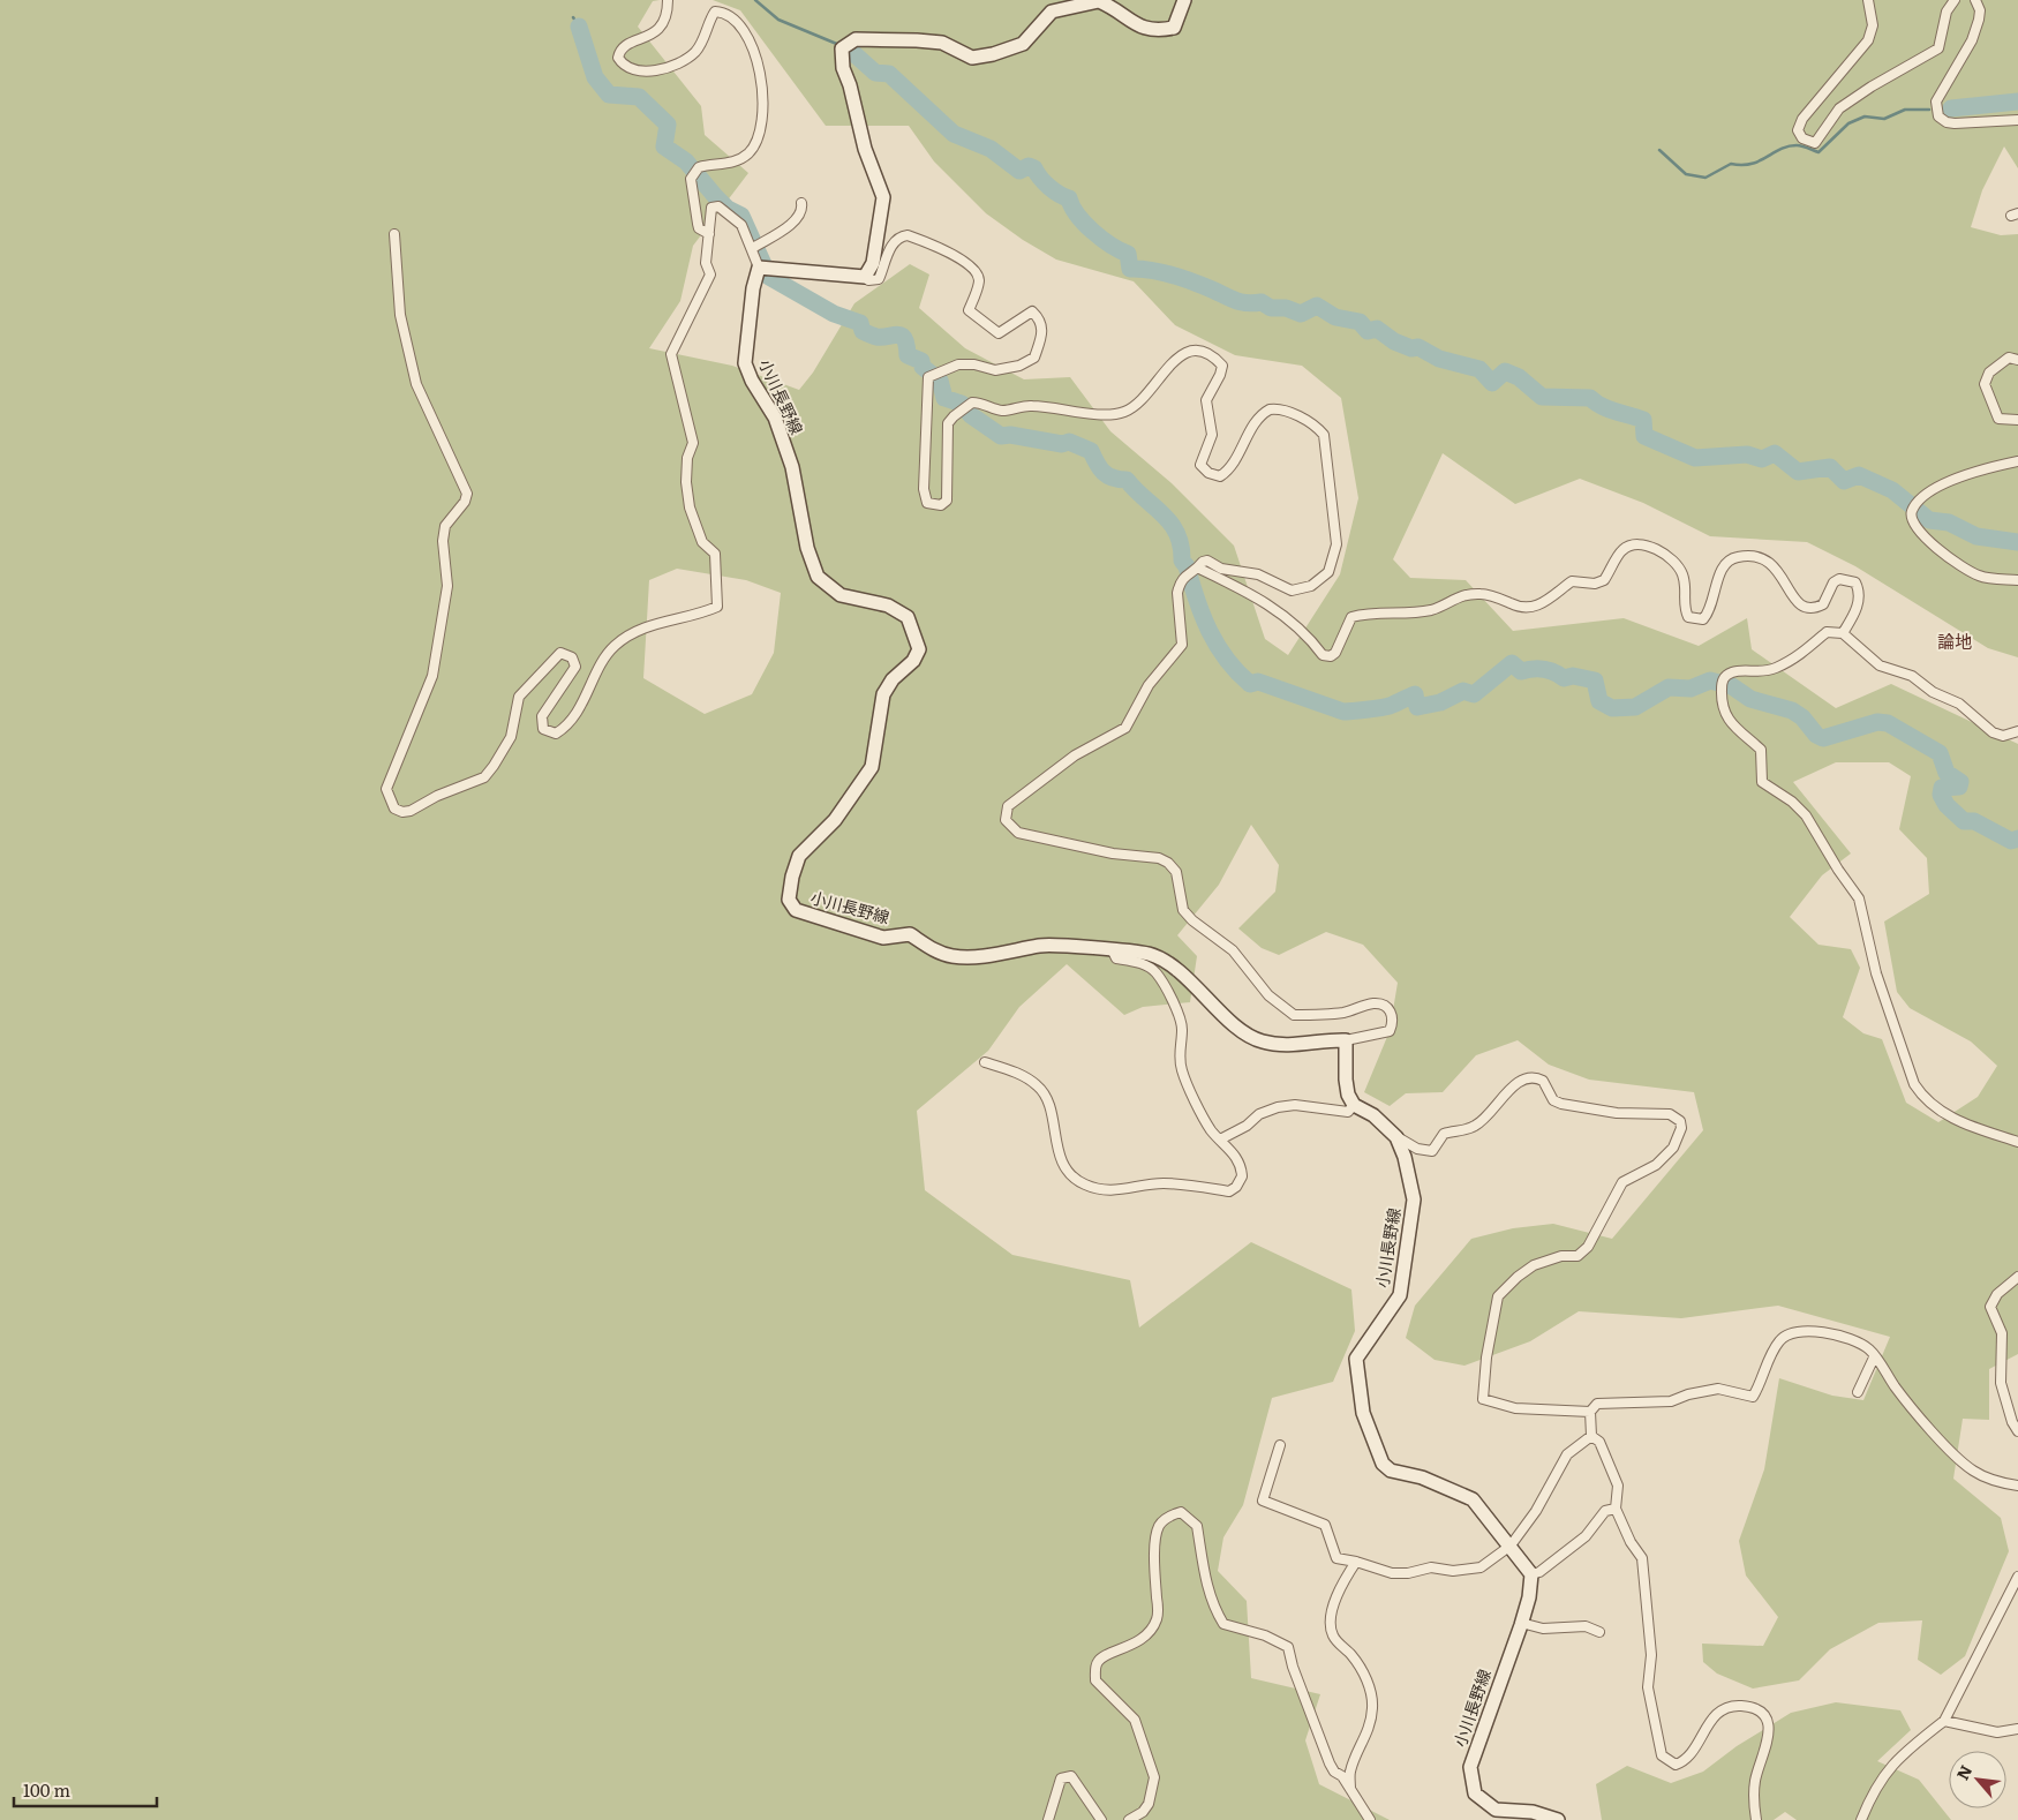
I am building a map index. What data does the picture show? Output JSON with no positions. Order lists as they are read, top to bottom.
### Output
{
  "streets": {
    "main road": ["小川長野線"]
  },
  "districts": ["論地"],
  "scale_bar": "100 m",
  "north": "top left"
}
